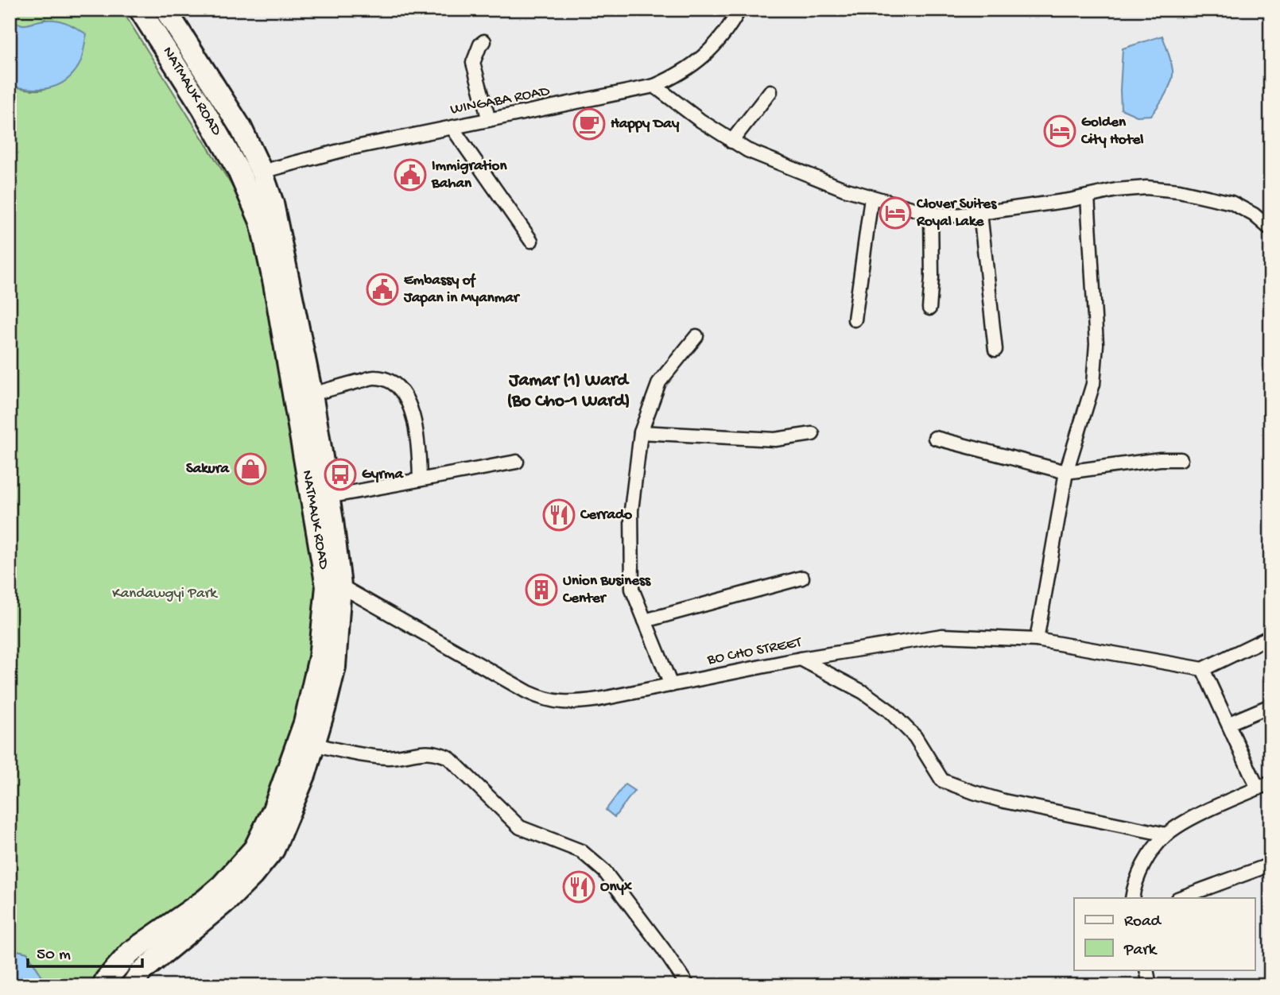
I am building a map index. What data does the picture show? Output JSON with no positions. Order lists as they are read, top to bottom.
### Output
{
  "streets": {
    "main road": ["NATMAUK ROAD"],
    "street": ["WINGABA ROAD", "BO CHO STREET"]
  },
  "crossings": [
    ["NATMAUK ROAD", "WINGABA ROAD"],
    ["NATMAUK ROAD", "BO CHO STREET"]
  ],
  "districts": ["Jamar (1) Ward (Bo Cho-1 Ward)"],
  "parks": ["Kandawgyi Park"],
  "places": {
    "cafe": ["Happy Day"],
    "hotel": ["Golden City Hotel", "Clover Suites Royal Lake"],
    "public building": ["Immigration Bahan", "Embassy of Japan in Myanmar"],
    "shop": ["Sakura"],
    "bus stop": ["Gyrma"],
    "restaurant": ["Cerrado", "Onyx"],
    "building": ["Union Business Center"]
  },
  "legend": ["Road", "Park"],
  "scale_bar": "50 m"
}
